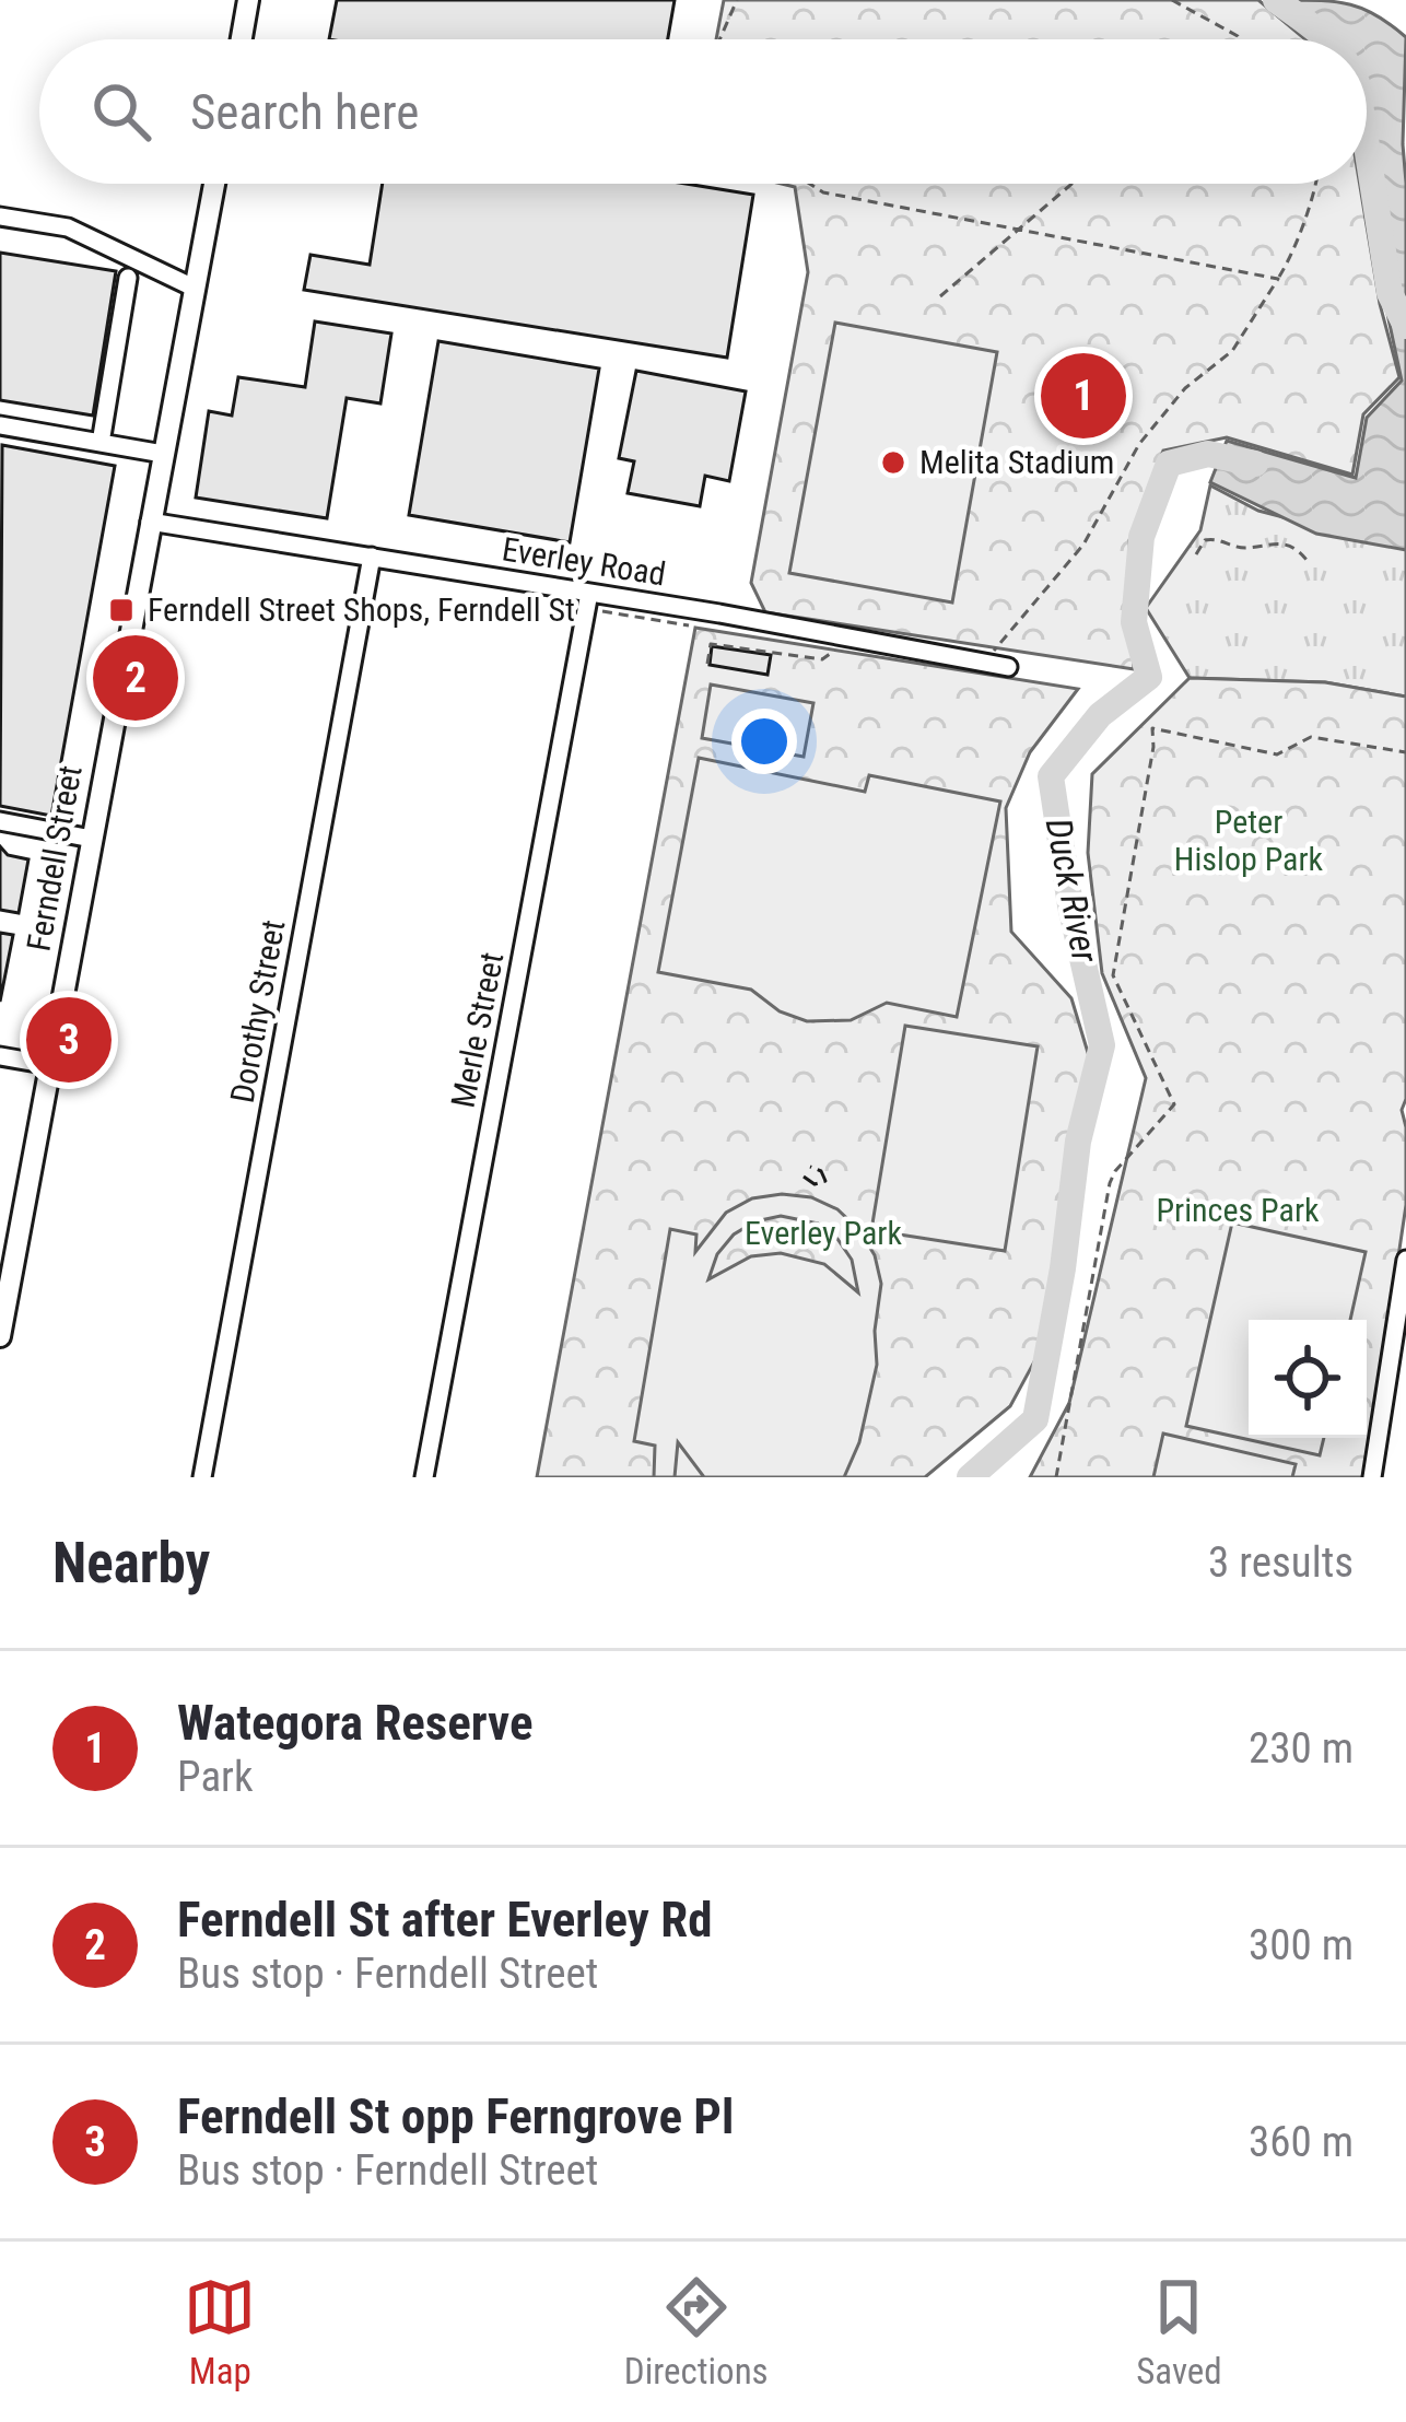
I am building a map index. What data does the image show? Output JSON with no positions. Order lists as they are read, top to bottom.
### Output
{
  "streets": {
    "main road": ["Ferndell Street"],
    "street": ["Everley Road", "Dorothy Street", "Merle Street"]
  },
  "crossings": [
    ["Everley Road", "Ferndell Street"],
    ["Everley Road", "Dorothy Street"],
    ["Everley Road", "Merle Street"]
  ],
  "water": ["Duck River"],
  "parks": ["Peter Hislop Park", "Princes Park", "Everley Park"],
  "places": {
    "other": ["Melita Stadium"],
    "transit": ["Ferndell Street Shops, Ferndell St"]
  },
  "page": {
    "search": "Search here",
    "pins": ["1", "2", "3"],
    "heading": ["Nearby", "3 results"],
    "list": [
      {
        "mark": "1",
        "name": "Wategora Reserve",
        "note": "Park",
        "value": "230 m"
      },
      {
        "mark": "2",
        "name": "Ferndell St after Everley Rd",
        "note": "Bus stop · Ferndell Street",
        "value": "300 m"
      },
      {
        "mark": "3",
        "name": "Ferndell St opp Ferngrove Pl",
        "note": "Bus stop · Ferndell Street",
        "value": "360 m"
      }
    ],
    "nav": ["Map", "Directions", "Saved"]
  }
}
